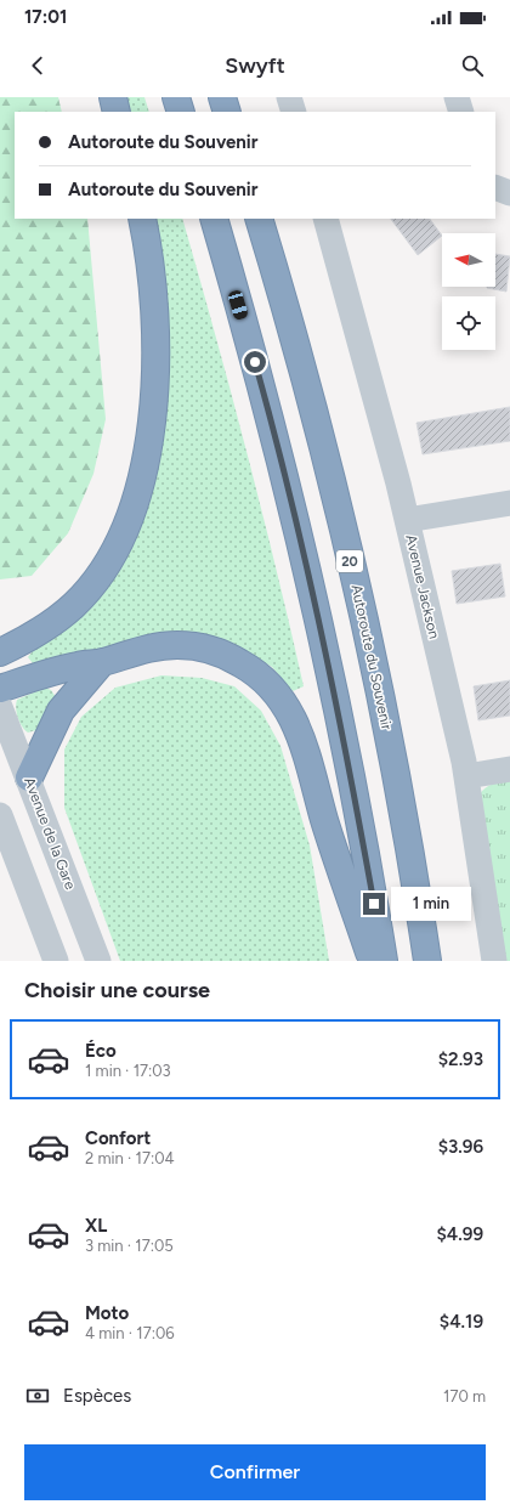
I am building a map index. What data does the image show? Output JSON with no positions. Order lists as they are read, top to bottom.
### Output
{
  "streets": {
    "highway": ["20", "Autoroute du Souvenir"],
    "street": ["Avenue Jackson", "Avenue de la Gare"]
  },
  "north": "left",
  "page": {
    "status": "17:01",
    "header": "Swyft",
    "banner": ["Autoroute du Souvenir", "Autoroute du Souvenir"],
    "bubble": "1 min",
    "heading": "Choisir une course",
    "list": [
      {
        "name": "Éco",
        "note": "1 min · 17:03",
        "value": "$2.93"
      },
      {
        "name": "Confort",
        "note": "2 min · 17:04",
        "value": "$3.96"
      },
      {
        "name": "XL",
        "note": "3 min · 17:05",
        "value": "$4.99"
      },
      {
        "name": "Moto",
        "note": "4 min · 17:06",
        "value": "$4.19"
      }
    ],
    "pay": ["Espèces", "170 m"],
    "buttons": "Confirmer"
  }
}
